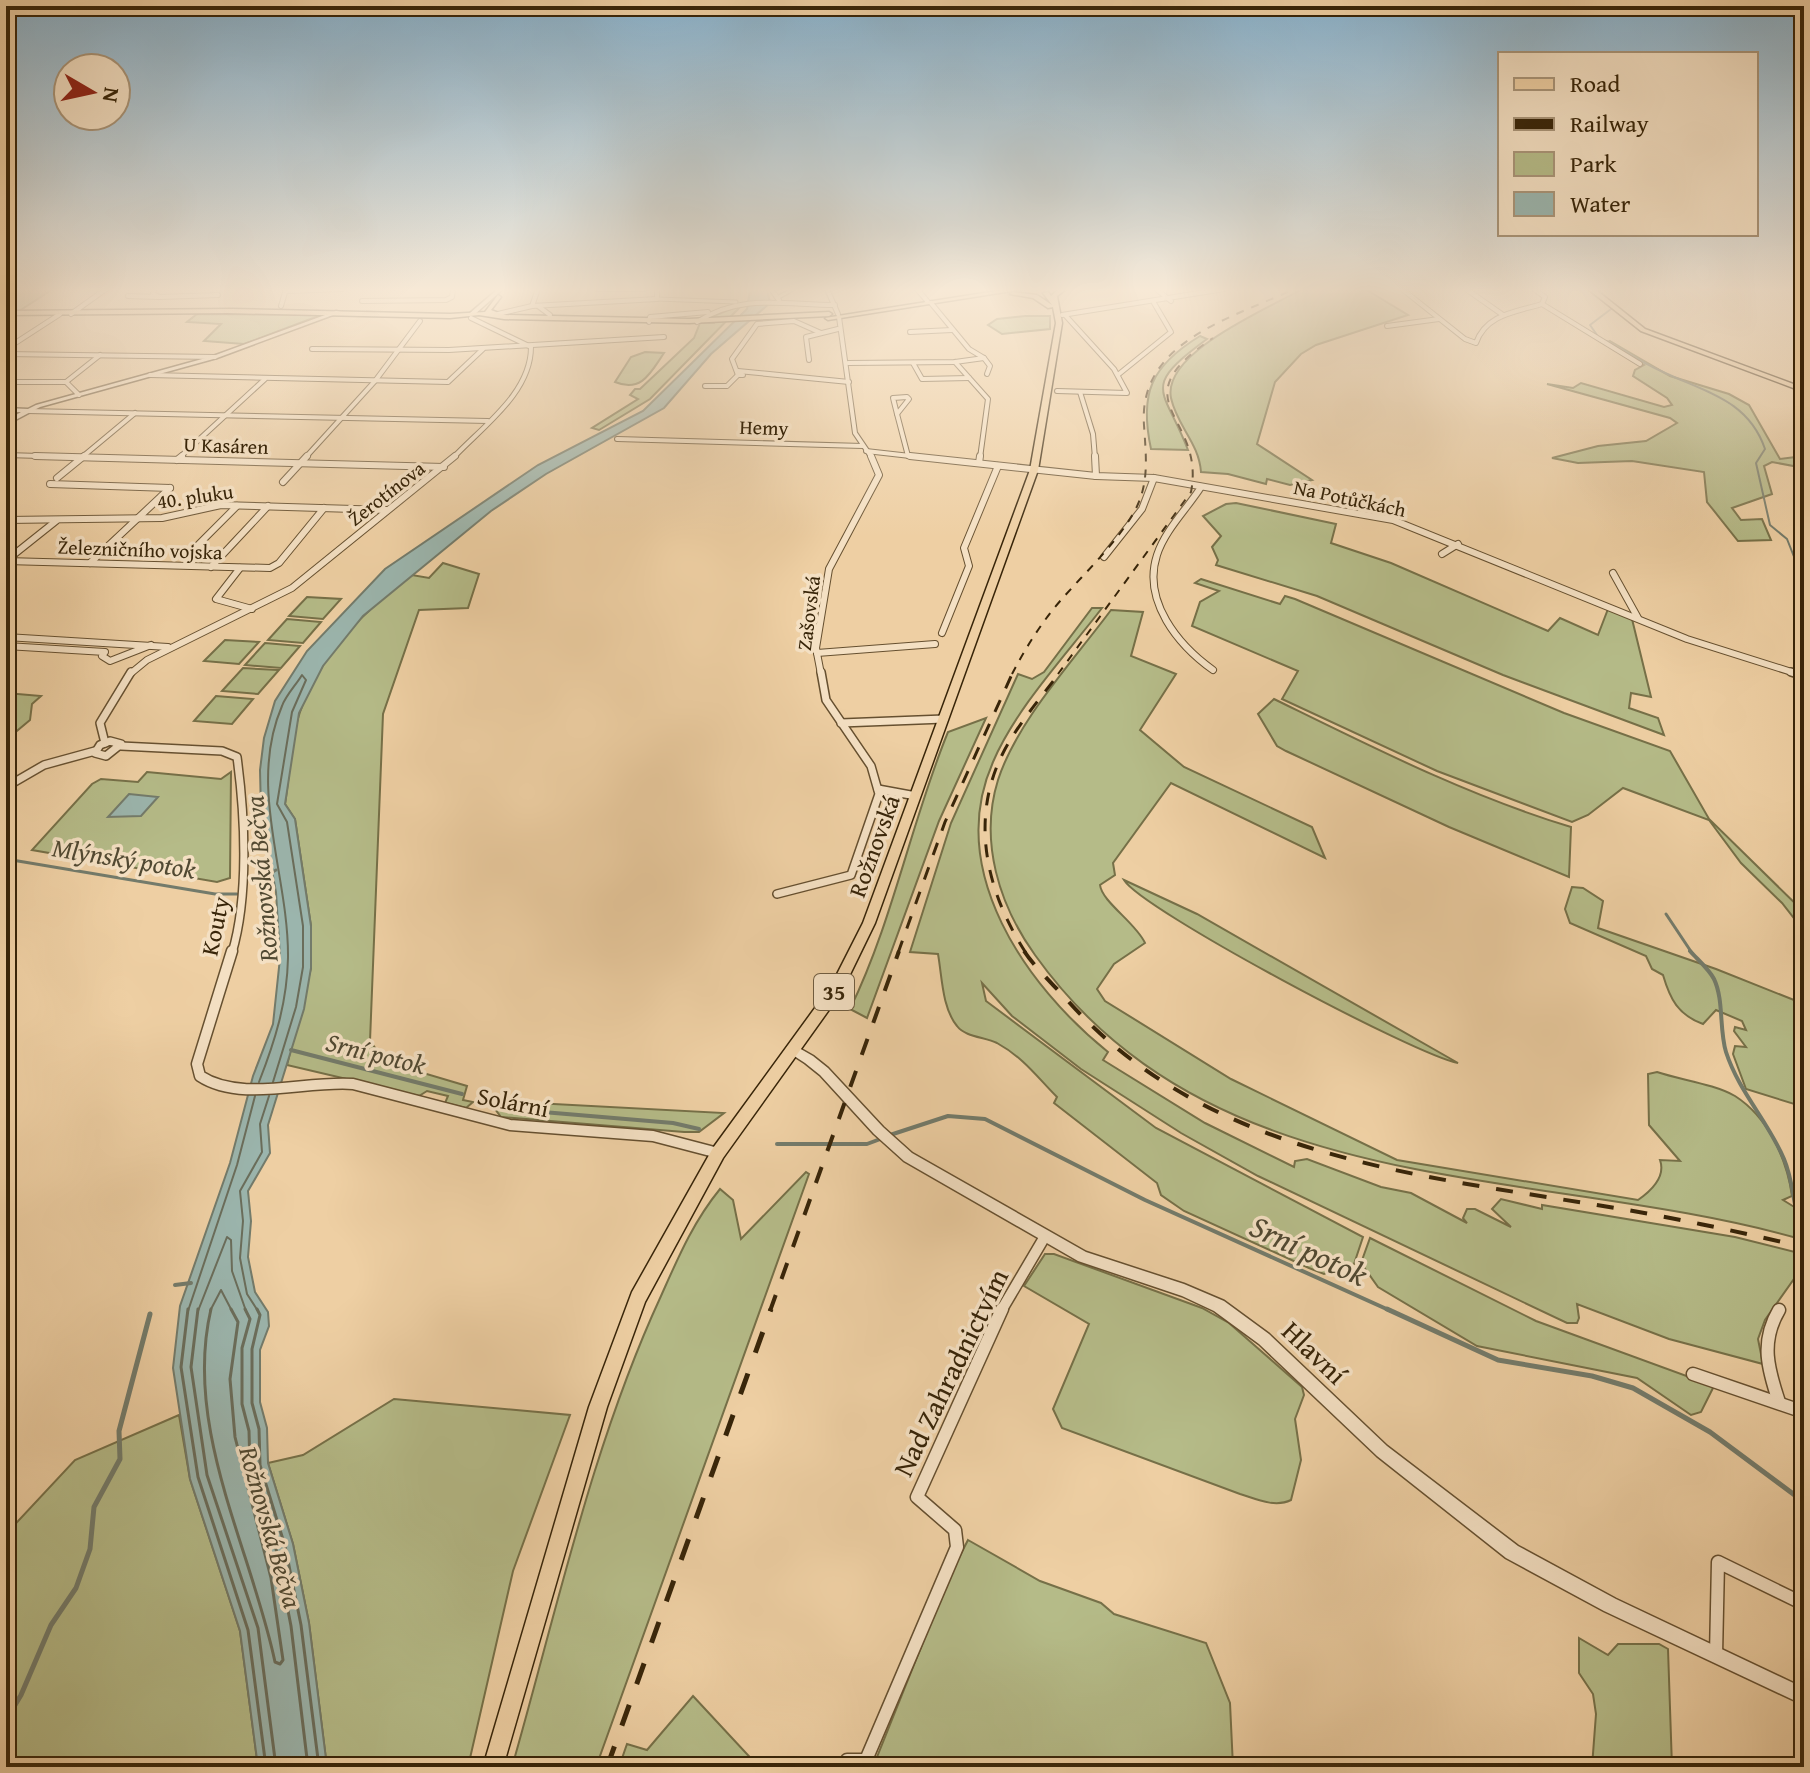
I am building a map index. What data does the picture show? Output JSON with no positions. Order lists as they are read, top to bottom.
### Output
{
  "streets": {
    "main road": ["Rožnovská", "35"],
    "street": [
      "Hemy",
      "U Kasáren",
      "Žerotínova",
      "40. pluku",
      "Na Potůčkách",
      "Železničního vojska",
      "Zašovská",
      "Kouty",
      "Solární",
      "Hlavní",
      "Nad Zahradnictvím"
    ]
  },
  "crossings": [
    ["Hemy", "Na Potůčkách"],
    ["Hemy", "Zašovská"],
    ["U Kasáren", "Žerotínova"],
    ["Žerotínova", "40. pluku"],
    ["Žerotínova", "Kouty"],
    ["40. pluku", "Železničního vojska"],
    ["Na Potůčkách", "Zašovská"],
    ["Na Potůčkách", "Rožnovská"],
    ["Rožnovská", "Solární"],
    ["Rožnovská", "Hlavní"],
    ["Kouty", "Solární"],
    ["Hlavní", "Nad Zahradnictvím"]
  ],
  "water": ["Mlýnský potok", "Rožnovská Bečva", "Srní potok"],
  "legend": [
    "Road",
    "Railway",
    "Park",
    "Water"
  ],
  "north": "right"
}
